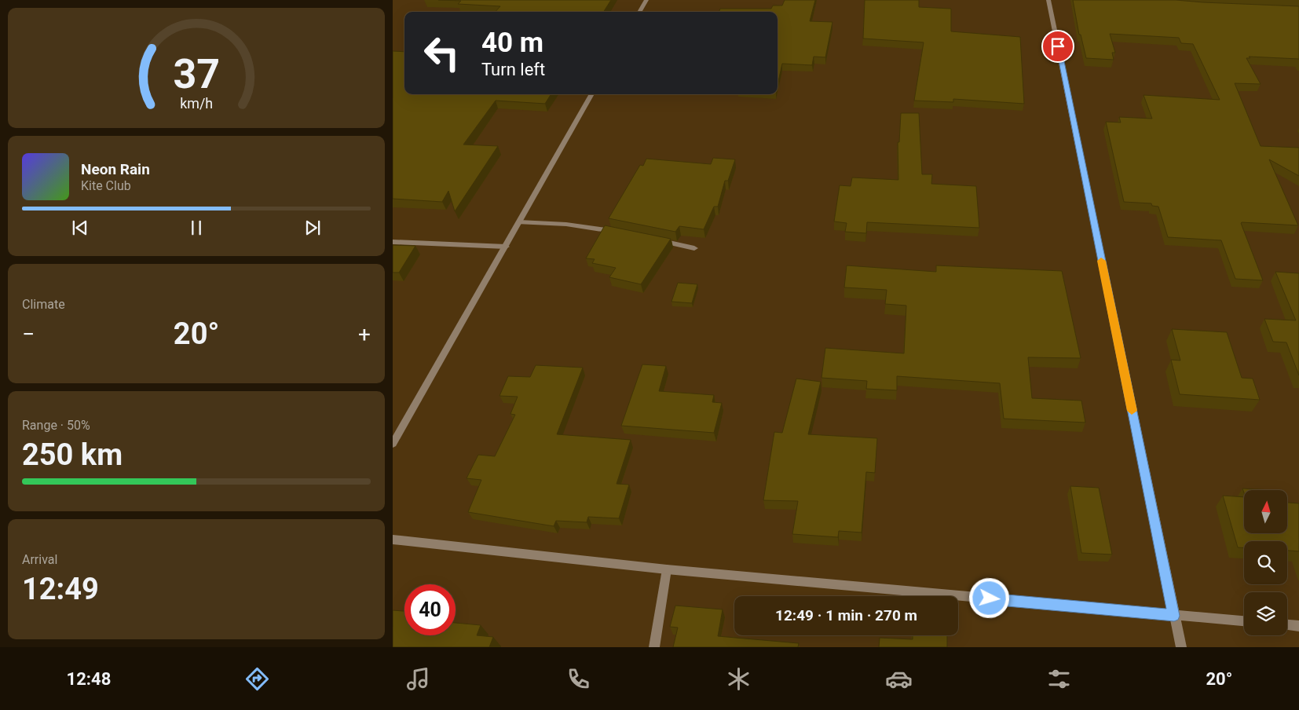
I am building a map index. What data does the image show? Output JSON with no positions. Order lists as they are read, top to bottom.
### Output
{
  "north": "top",
  "page": {
    "turn": ["40 m", "Turn left"],
    "song": ["Neon Rain", "Kite Club"],
    "tile": [
      "Climate",
      ["Range · 50%", "250 km"],
      ["Arrival", "12:49"]
    ],
    "heat": ["−", "20°", "+"],
    "limit": "40",
    "trip": "12:49 · 1 min · 270 m",
    "tabs": ["12:48", "20°"],
    "gauge": ["37", "km/h"]
  }
}
